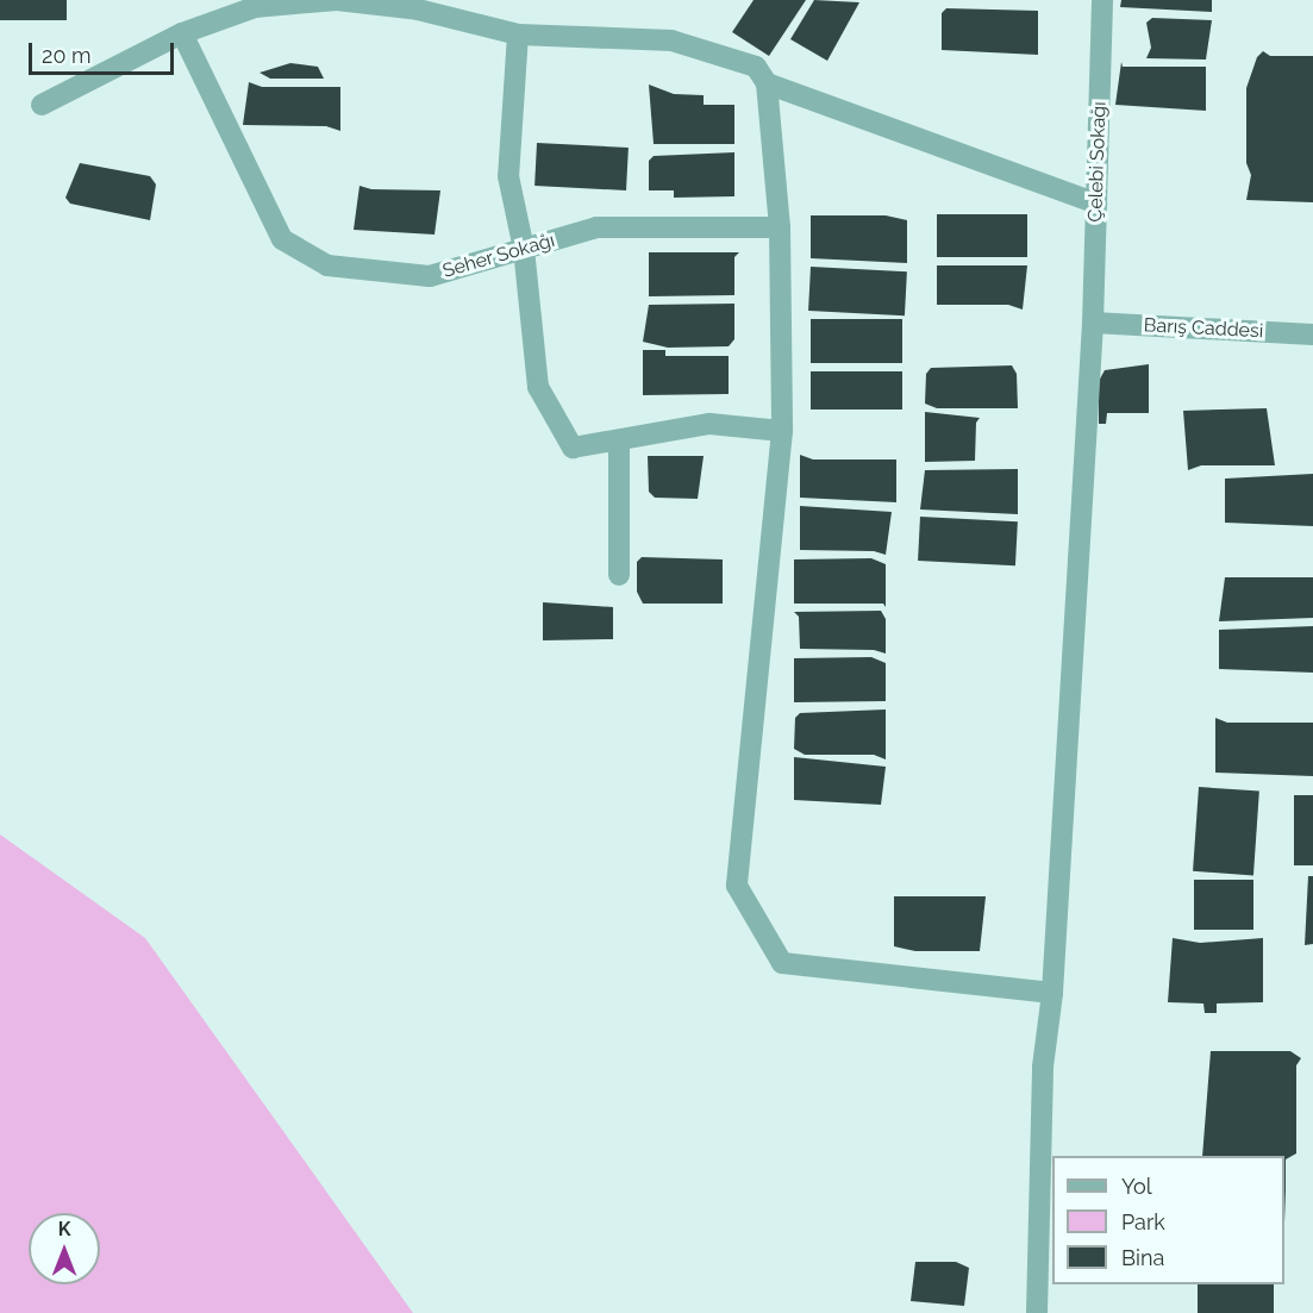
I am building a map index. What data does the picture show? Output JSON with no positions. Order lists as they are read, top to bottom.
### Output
{
  "streets": {
    "street": ["Çelebi Sokağı", "Seher Sokağı", "Barış Caddesi"]
  },
  "crossings": [
    ["Çelebi Sokağı", "Barış Caddesi"]
  ],
  "legend": ["Yol", "Park", "Bina"],
  "scale_bar": "20 m",
  "north": "top"
}
